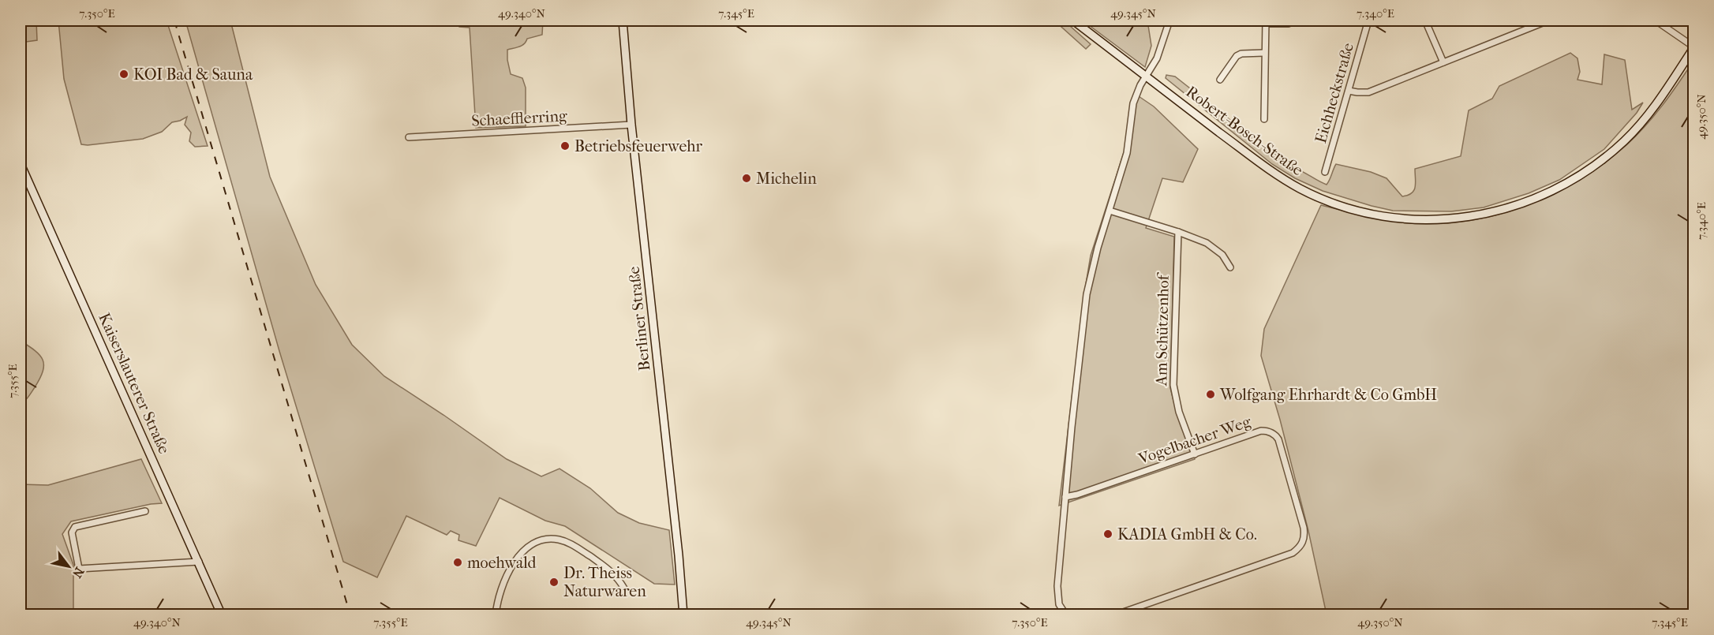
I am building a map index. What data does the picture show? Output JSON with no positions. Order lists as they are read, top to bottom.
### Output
{
  "streets": {
    "main road": ["Robert-Bosch-Straße", "Berliner Straße", "Kaiserslauterer Straße"],
    "street": [
      "Eichheckstraße",
      "Schaefflerring",
      "Am Schützenhof",
      "Vogelbacher Weg"
    ]
  },
  "crossings": [
    ["Schaefflerring", "Berliner Straße"],
    ["Am Schützenhof", "Vogelbacher Weg"]
  ],
  "places": [
    "KOI Bad & Sauna",
    "Betriebsfeuerwehr",
    "Michelin",
    "Wolfgang Ehrhardt & Co GmbH",
    "KADIA GmbH & Co.",
    "moehwald",
    "Dr. Theiss Naturwaren"
  ],
  "north": "bottom right",
  "coordinates": [
    "7.350°E",
    "49.340°N",
    "7.345°E",
    "49.345°N",
    "7.340°E",
    "49.350°N",
    "7.355°E"
  ]
}
